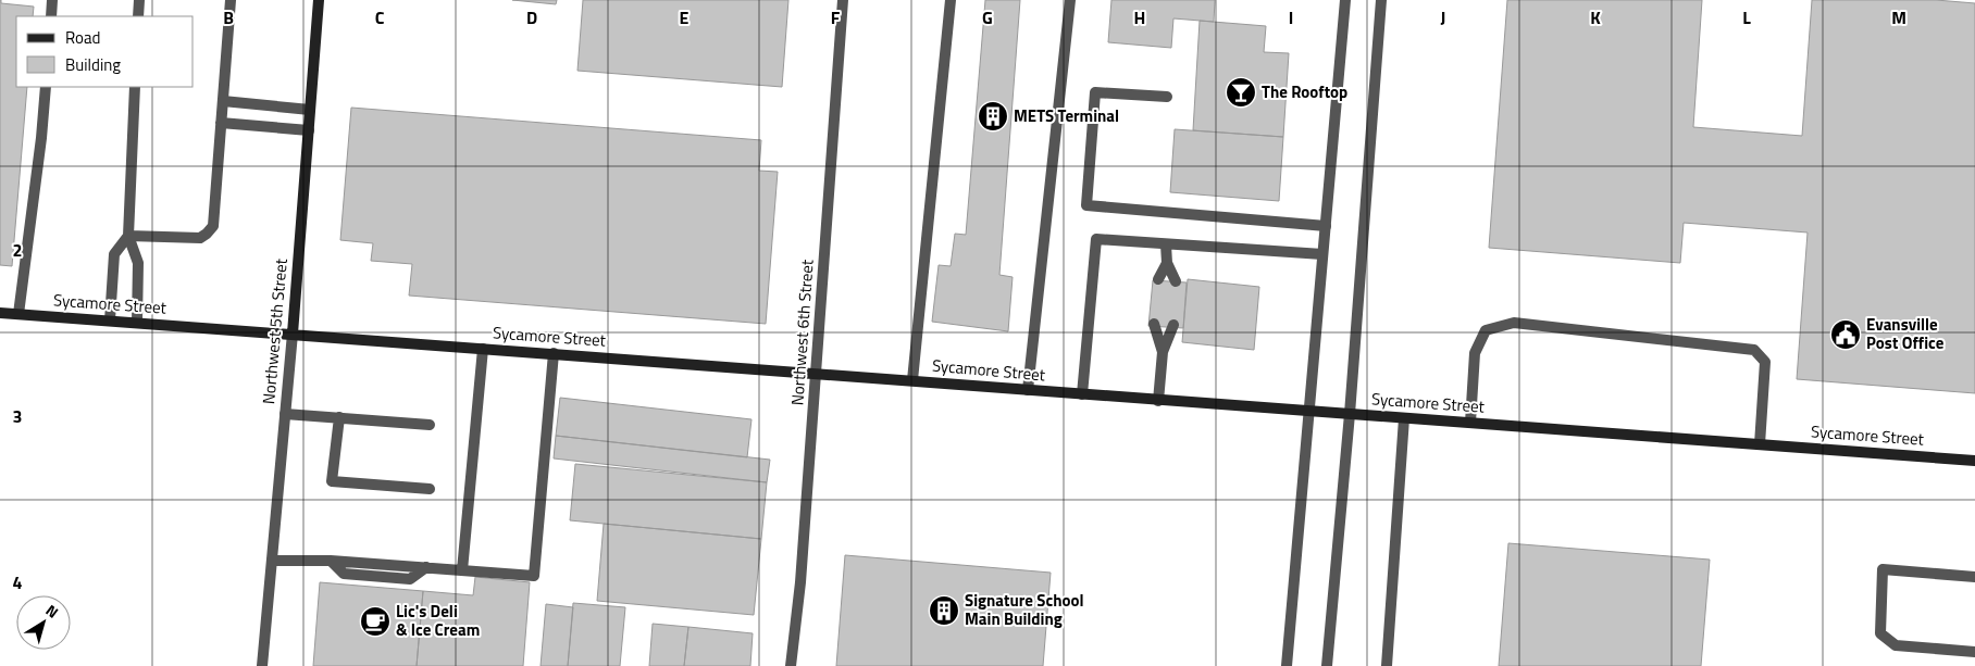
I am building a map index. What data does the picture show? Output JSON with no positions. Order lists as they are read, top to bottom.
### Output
{
  "streets": {
    "main road": ["Sycamore Street", "Northwest 5th Street"],
    "street": ["Northwest 6th Street"]
  },
  "crossings": [
    ["Sycamore Street", "Northwest 5th Street"],
    ["Sycamore Street", "Northwest 6th Street"]
  ],
  "places": {
    "bar": ["The Rooftop"],
    "building": ["METS Terminal", "Signature School Main Building"],
    "public building": ["Evansville Post Office"],
    "cafe": ["Lic's Deli & Ice Cream"]
  },
  "legend": ["Road", "Building"],
  "north": "top right",
  "grid": {
    "columns": [
      "B",
      "C",
      "D",
      "E",
      "F",
      "G",
      "H",
      "I",
      "J",
      "K",
      "L",
      "M"
    ],
    "rows": ["2", "3", "4"]
  }
}
